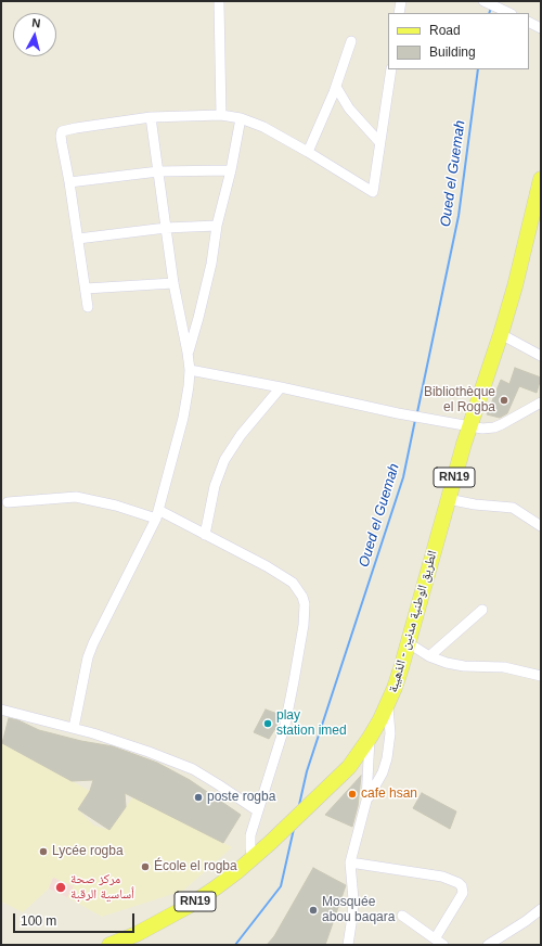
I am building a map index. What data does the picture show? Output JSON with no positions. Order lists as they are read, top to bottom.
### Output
{
  "streets": {
    "main road": ["RN19", "الطريق الوطنية مدنين - الذهيبة"]
  },
  "water": ["Oued el Guemah"],
  "places": [
    "Bibliothèque el Rogba",
    "play station imed",
    "cafe hsan",
    "poste rogba",
    "Lycée rogba",
    "École el rogba",
    "مركز صحة أساسية الرقبة",
    "Mosquée abou baqara"
  ],
  "legend": ["Road", "Building"],
  "scale_bar": "100 m",
  "north": "top"
}
